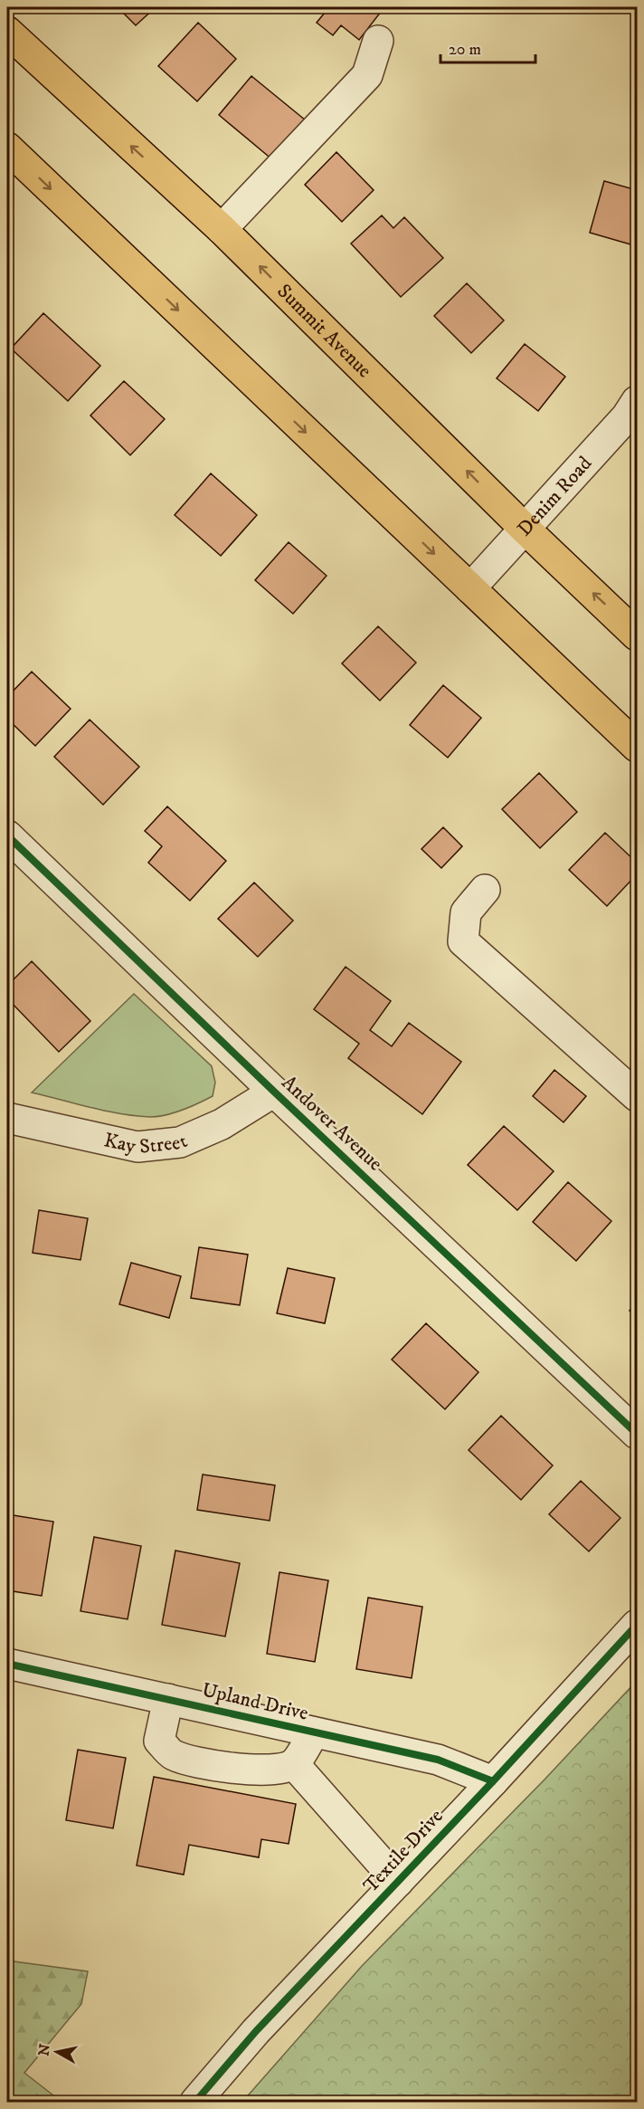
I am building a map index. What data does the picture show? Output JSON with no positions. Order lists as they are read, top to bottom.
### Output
{
  "streets": {
    "main road": ["Summit Avenue"],
    "street": [
      "Denim Road",
      "Andover Avenue",
      "Kay Street",
      "Upland Drive",
      "Textile Drive"
    ]
  },
  "crossings": [
    ["Summit Avenue", "Denim Road"],
    ["Andover Avenue", "Kay Street"],
    ["Upland Drive", "Textile Drive"]
  ],
  "scale_bar": "20 m",
  "north": "left"
}
